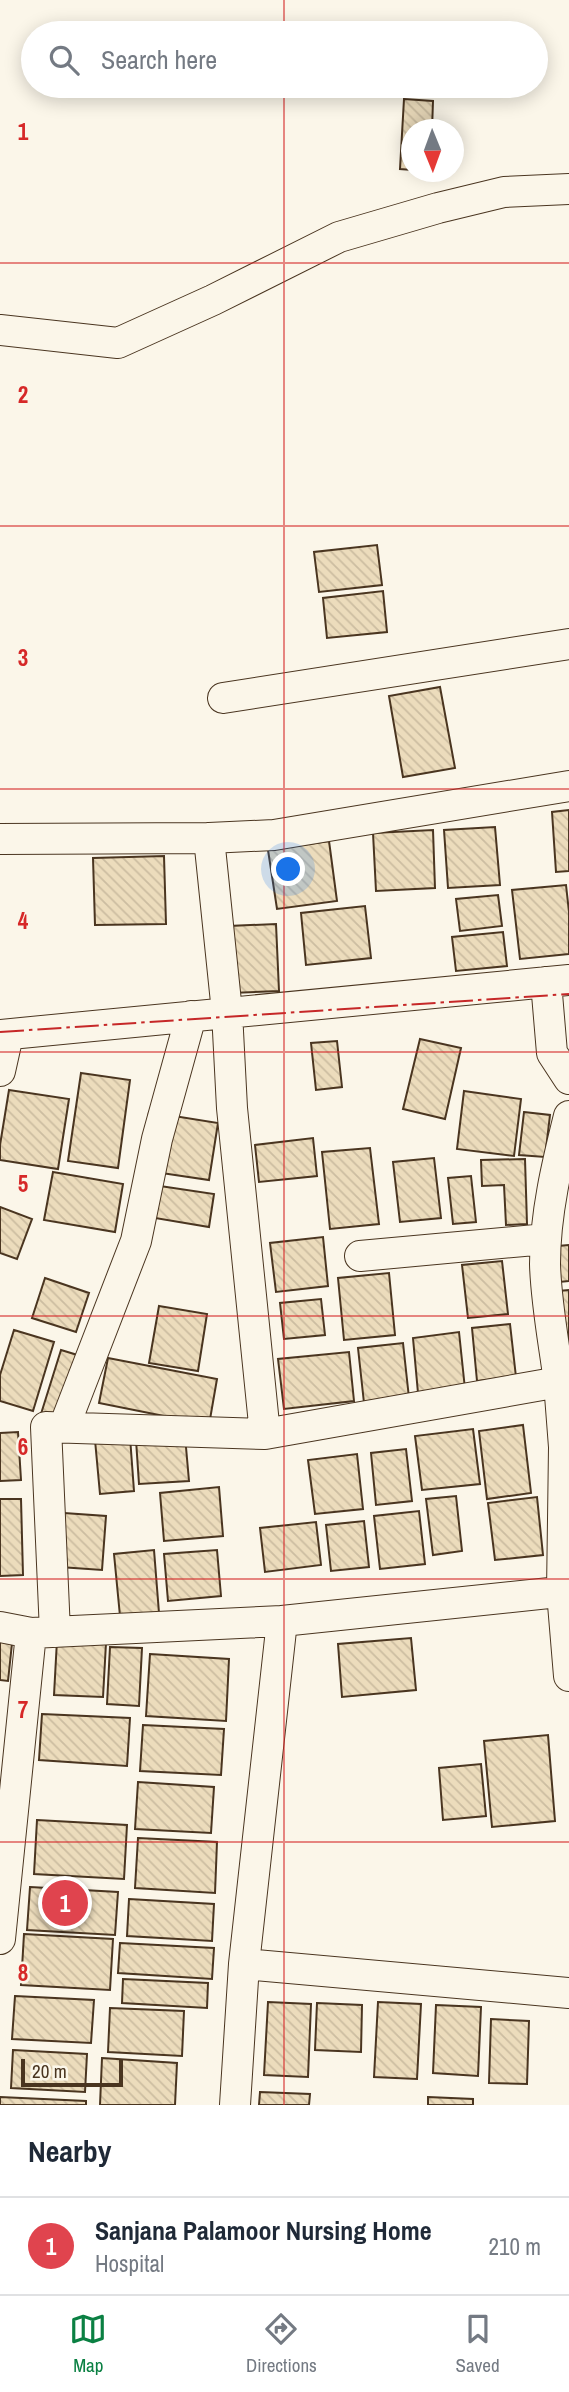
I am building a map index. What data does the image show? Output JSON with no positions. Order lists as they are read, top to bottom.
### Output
{
  "scale_bar": "20 m",
  "north": "bottom",
  "page": {
    "search": "Search here",
    "pins": "1",
    "scale": "20 m",
    "heading": "Nearby",
    "list": [
      {
        "mark": "1",
        "name": "Sanjana Palamoor Nursing Home",
        "note": "Hospital",
        "value": "210 m"
      }
    ],
    "nav": ["Map", "Directions", "Saved"]
  },
  "grid": {
    "rows": [
      "1",
      "2",
      "3",
      "4",
      "5",
      "6",
      "7",
      "8"
    ]
  }
}
